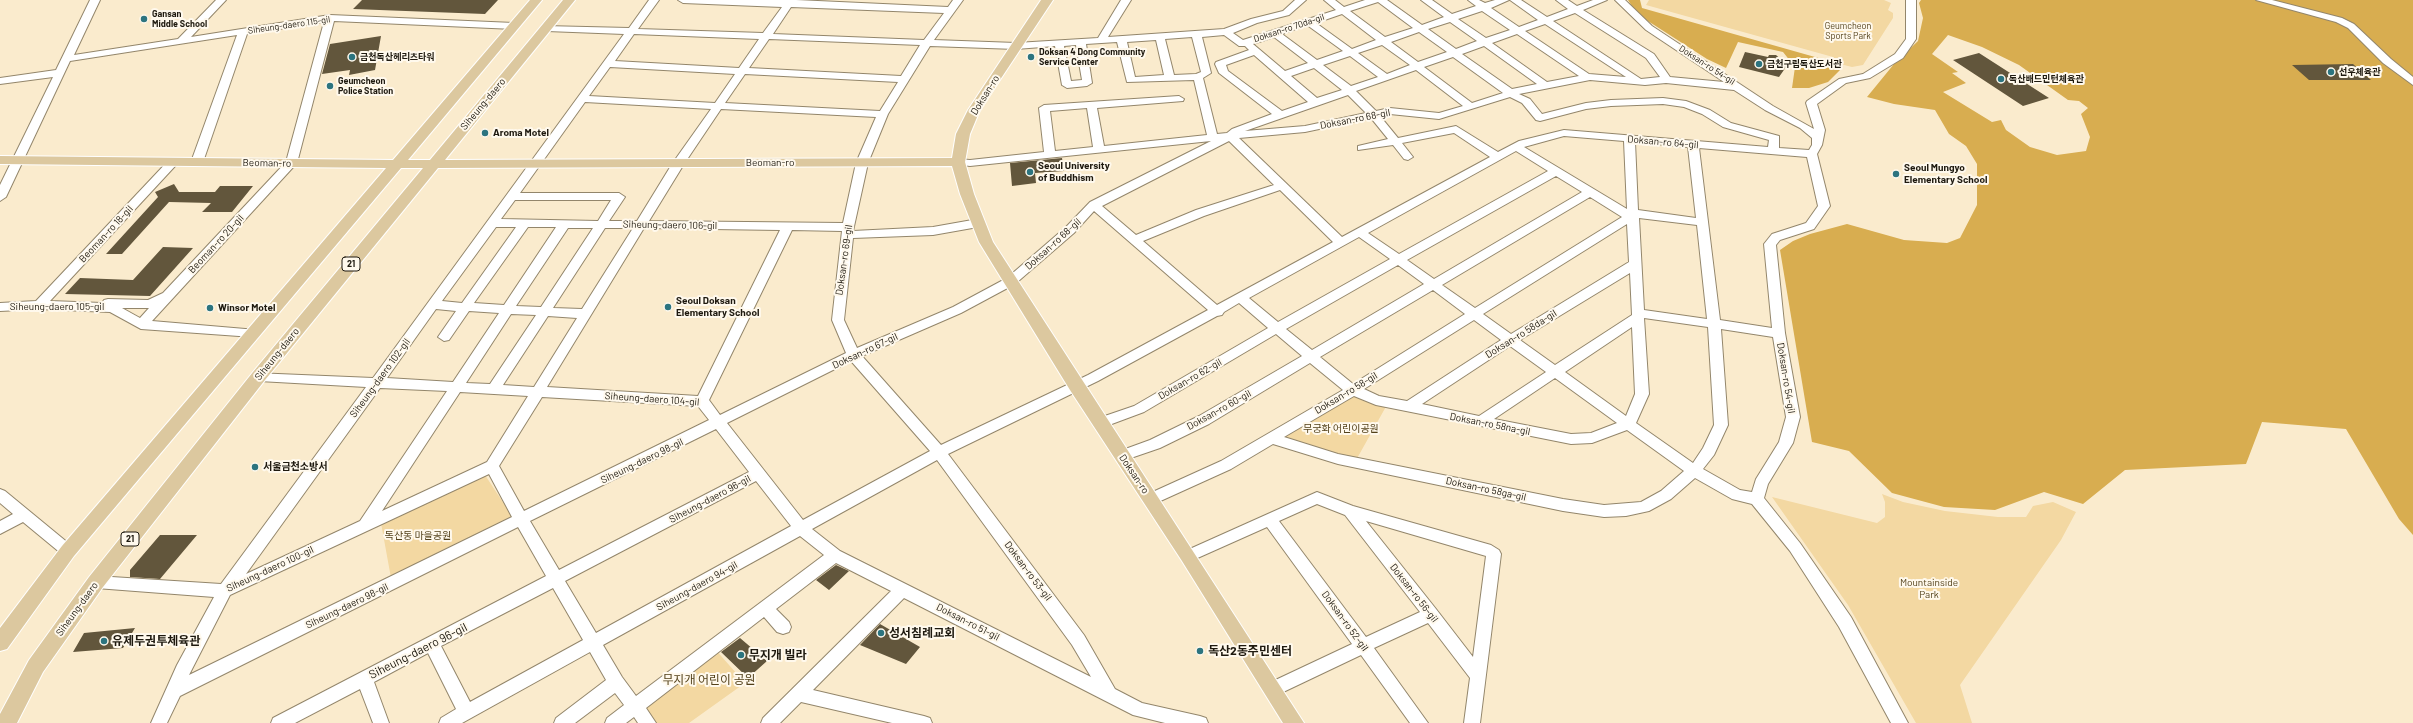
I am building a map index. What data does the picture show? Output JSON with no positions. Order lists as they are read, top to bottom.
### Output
{
  "streets": {
    "main road": [
      "Doksan-ro",
      "Siheung-daero",
      "Beoman-ro",
      "21"
    ],
    "street": [
      "Siheung-daero 115-gil",
      "Doksan-ro 70da-gil",
      "Doksan-ro 54-gil",
      "Doksan-ro 68-gil",
      "Doksan-ro 64-gil",
      "Siheung-daero 106-gil",
      "Beoman-ro 18-gil",
      "Beoman-ro 20-gil",
      "Doksan-ro 69-gil",
      "Siheung-daero 105-gil",
      "Doksan-ro 58da-gil",
      "Doksan-ro 67-gil",
      "Siheung-daero 102-gil",
      "Doksan-ro 62-gil",
      "Doksan-ro 58-gil",
      "Siheung-daero 104-gil",
      "Doksan-ro 60-gil",
      "Doksan-ro 58na-gil",
      "Siheung-daero 98-gil",
      "Doksan-ro 58ga-gil",
      "Siheung-daero 96-gil",
      "Siheung-daero 100-gil",
      "Doksan-ro 53-gil",
      "Siheung-daero 94-gil",
      "Doksan-ro 56-gil",
      "Doksan-ro 52-gil",
      "Doksan-ro 51-gil"
    ]
  },
  "crossings": [
    ["Doksan-ro 54-gil", "Doksan-ro 68-gil"],
    ["Doksan-ro 54-gil", "Doksan-ro 64-gil"],
    ["Doksan-ro", "Doksan-ro 68-gil"],
    ["Doksan-ro", "Doksan-ro 64-gil"],
    ["Doksan-ro", "Beoman-ro"],
    ["Doksan-ro", "Doksan-ro 67-gil"],
    ["Doksan-ro", "Doksan-ro 62-gil"],
    ["Doksan-ro", "Doksan-ro 58-gil"],
    ["Doksan-ro", "Doksan-ro 60-gil"],
    ["Siheung-daero", "Beoman-ro"],
    ["Siheung-daero", "Siheung-daero 104-gil"],
    ["Siheung-daero", "Siheung-daero 100-gil"],
    ["Doksan-ro 68-gil", "Doksan-ro 67-gil"],
    ["Doksan-ro 64-gil", "Doksan-ro 69-gil"],
    ["Doksan-ro 64-gil", "Doksan-ro 58ga-gil"],
    ["Doksan-ro 64-gil", "Doksan-ro 53-gil"],
    ["Doksan-ro 64-gil", "Siheung-daero 94-gil"],
    ["Beoman-ro", "Beoman-ro 18-gil"],
    ["Beoman-ro", "Beoman-ro 20-gil"],
    ["Beoman-ro", "Doksan-ro 69-gil"],
    ["Beoman-ro", "Siheung-daero 102-gil"],
    ["Siheung-daero 106-gil", "Doksan-ro 69-gil"],
    ["Siheung-daero 106-gil", "Siheung-daero 102-gil"],
    ["Beoman-ro 18-gil", "Siheung-daero 105-gil"],
    ["Beoman-ro 20-gil", "Siheung-daero 105-gil"],
    ["Doksan-ro 69-gil", "Doksan-ro 67-gil"],
    ["Doksan-ro 69-gil", "Doksan-ro 53-gil"],
    ["Doksan-ro 69-gil", "Siheung-daero 94-gil"],
    ["Doksan-ro 58da-gil", "Doksan-ro 58na-gil"],
    ["Doksan-ro 67-gil", "Siheung-daero 104-gil"],
    ["Doksan-ro 67-gil", "Siheung-daero 98-gil"],
    ["Siheung-daero 102-gil", "Siheung-daero 104-gil"],
    ["Siheung-daero 102-gil", "Siheung-daero 98-gil"],
    ["Siheung-daero 102-gil", "Siheung-daero 100-gil"],
    ["Doksan-ro 58-gil", "Doksan-ro 58na-gil"],
    ["Doksan-ro 58-gil", "Doksan-ro 58ga-gil"],
    ["Siheung-daero 104-gil", "Siheung-daero 98-gil"],
    ["Siheung-daero 104-gil", "Siheung-daero 96-gil"],
    ["Siheung-daero 104-gil", "Siheung-daero 94-gil"],
    ["Siheung-daero 104-gil", "Doksan-ro 51-gil"],
    ["Doksan-ro 53-gil", "Siheung-daero 94-gil"],
    ["Doksan-ro 53-gil", "Doksan-ro 51-gil"],
    ["Siheung-daero 94-gil", "Doksan-ro 51-gil"]
  ],
  "parks": [
    "Geumcheon Sports Park",
    "무궁화 어린이공원",
    "독산동 마을공원",
    "Mountainside Park",
    "무지개 어린이 공원"
  ],
  "places": [
    "Gansan Middle School",
    "금천독산헤리츠타워",
    "Doksan 4 Dong Community Service Center",
    "금천구립독산도서관",
    "선우체육관",
    "독산배드민턴체육관",
    "Geumcheon Police Station",
    "Aroma Motel",
    "Seoul University of Buddhism",
    "Seoul Mungyo Elementary School",
    "Seoul Doksan Elementary School",
    "Winsor Motel",
    "서울금천소방서",
    "성서침례교회",
    "유제두권투체육관",
    "독산2동주민센터",
    "무지개 빌라"
  ]
}
